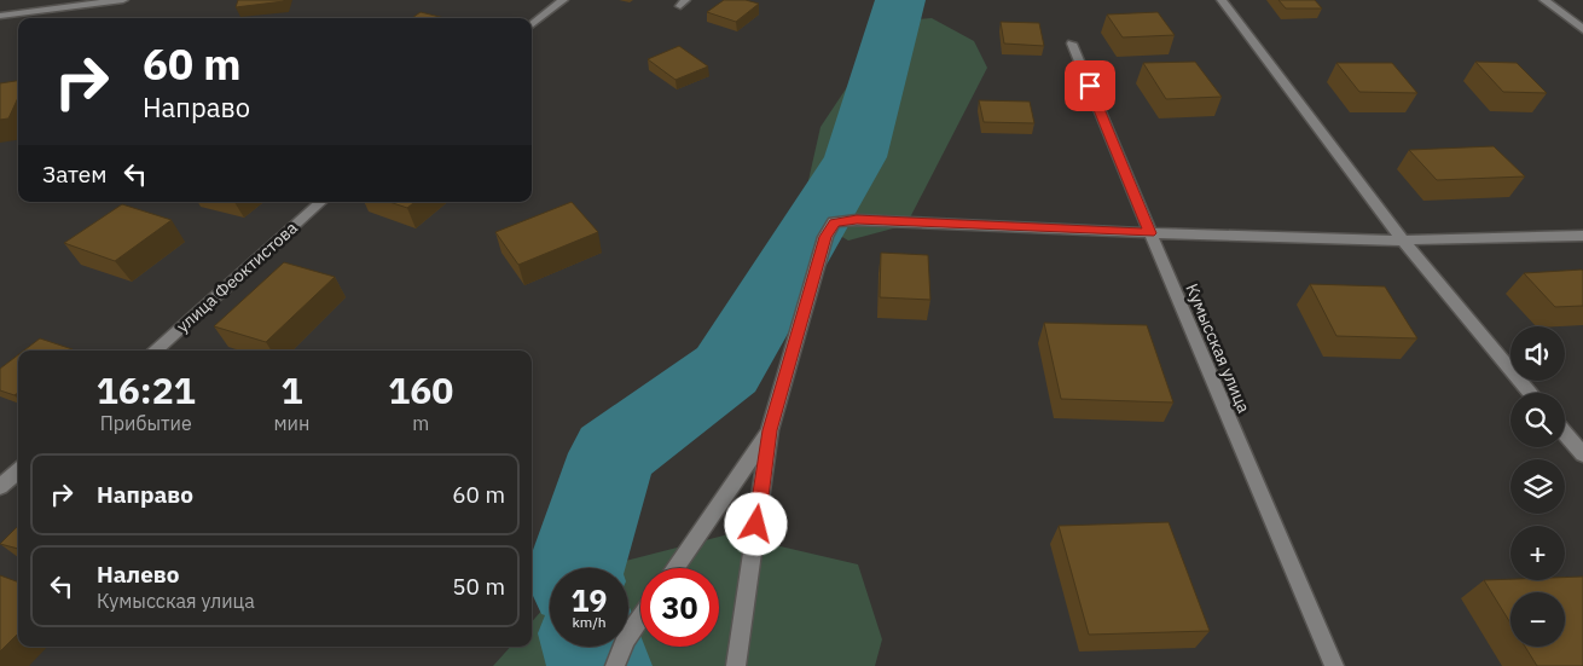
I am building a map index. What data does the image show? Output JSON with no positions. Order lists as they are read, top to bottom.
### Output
{
  "streets": {
    "street": ["улица Феоктистова", "Кумысская улица"]
  },
  "page": {
    "turn": ["60 m", "Направо"],
    "then": "Затем",
    "map_buttons": ["+", "−"],
    "eta": [
      "16:21",
      "Прибытие",
      "1",
      "мин",
      "160",
      "m"
    ],
    "list": [
      {
        "name": "Направо",
        "value": "60 m"
      },
      {
        "name": "Налево",
        "note": "Кумысская улица",
        "value": "50 m"
      }
    ],
    "speed": "19 km/h",
    "limit": "30"
  }
}
